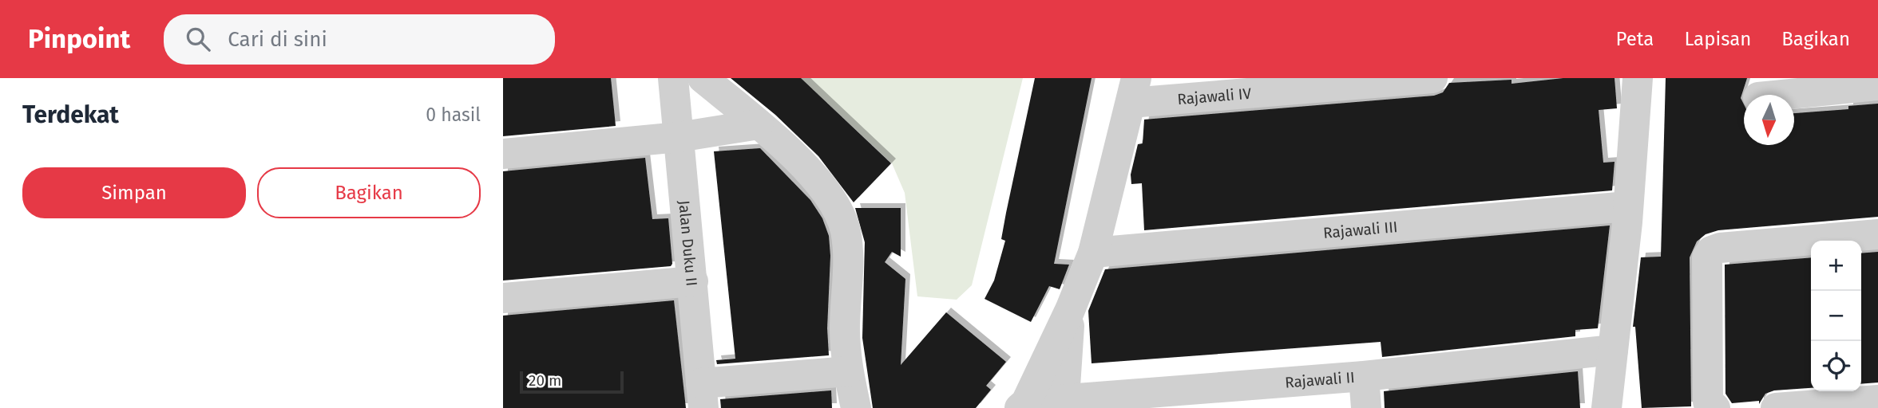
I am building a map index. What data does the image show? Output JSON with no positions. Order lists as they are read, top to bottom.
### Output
{
  "streets": {
    "street": [
      "Rajawali IV",
      "Rajawali III",
      "Jalan Duku II",
      "Rajawali II"
    ]
  },
  "scale_bar": "20 m",
  "north": "bottom",
  "page": {
    "header": "Pinpoint",
    "search": "Cari di sini",
    "nav": ["Peta", "Lapisan", "Bagikan"],
    "heading": ["Terdekat", "0 hasil"],
    "buttons": ["Simpan", "Bagikan"],
    "map_buttons": ["+", "−"],
    "scale": "20 m"
  }
}
